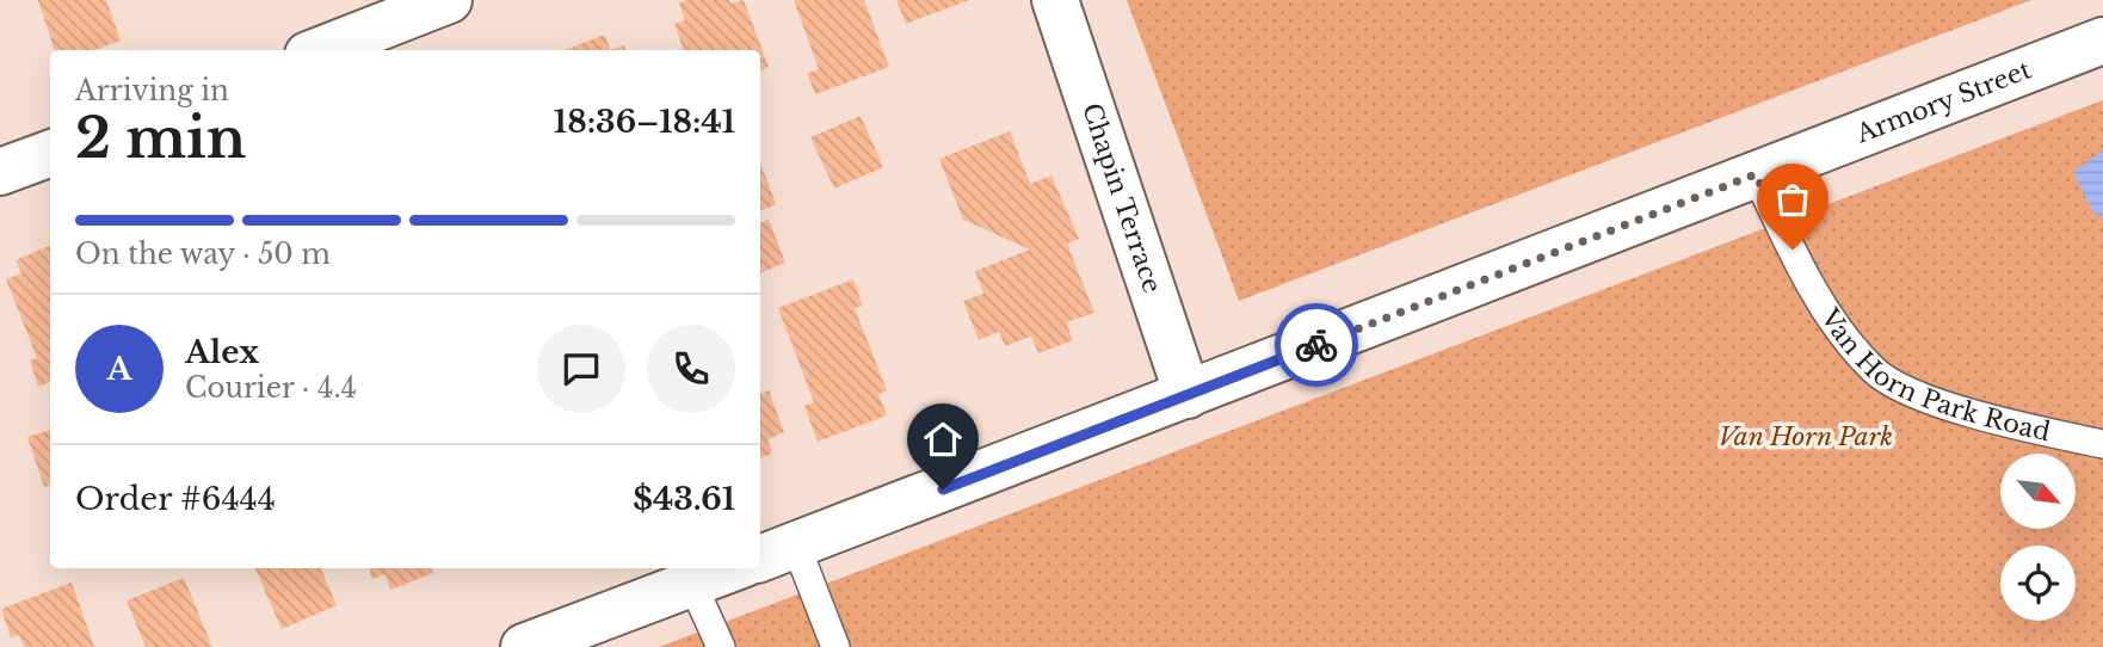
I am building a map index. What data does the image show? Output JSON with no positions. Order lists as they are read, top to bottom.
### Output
{
  "streets": {
    "main road": ["Armory Street", "Chapin Terrace"],
    "lane": ["Van Horn Park Road"]
  },
  "crossings": [
    ["Armory Street", "Chapin Terrace"],
    ["Armory Street", "Van Horn Park Road"]
  ],
  "parks": ["Van Horn Park"],
  "north": "bottom right",
  "page": {
    "heading": ["2 min", "Arriving in", "18:36–18:41"],
    "panel": [
      "Alex",
      "Courier · 4.4",
      "Order #6444",
      "$43.61"
    ],
    "bar": "On the way · 50 m",
    "round": "A"
  }
}
